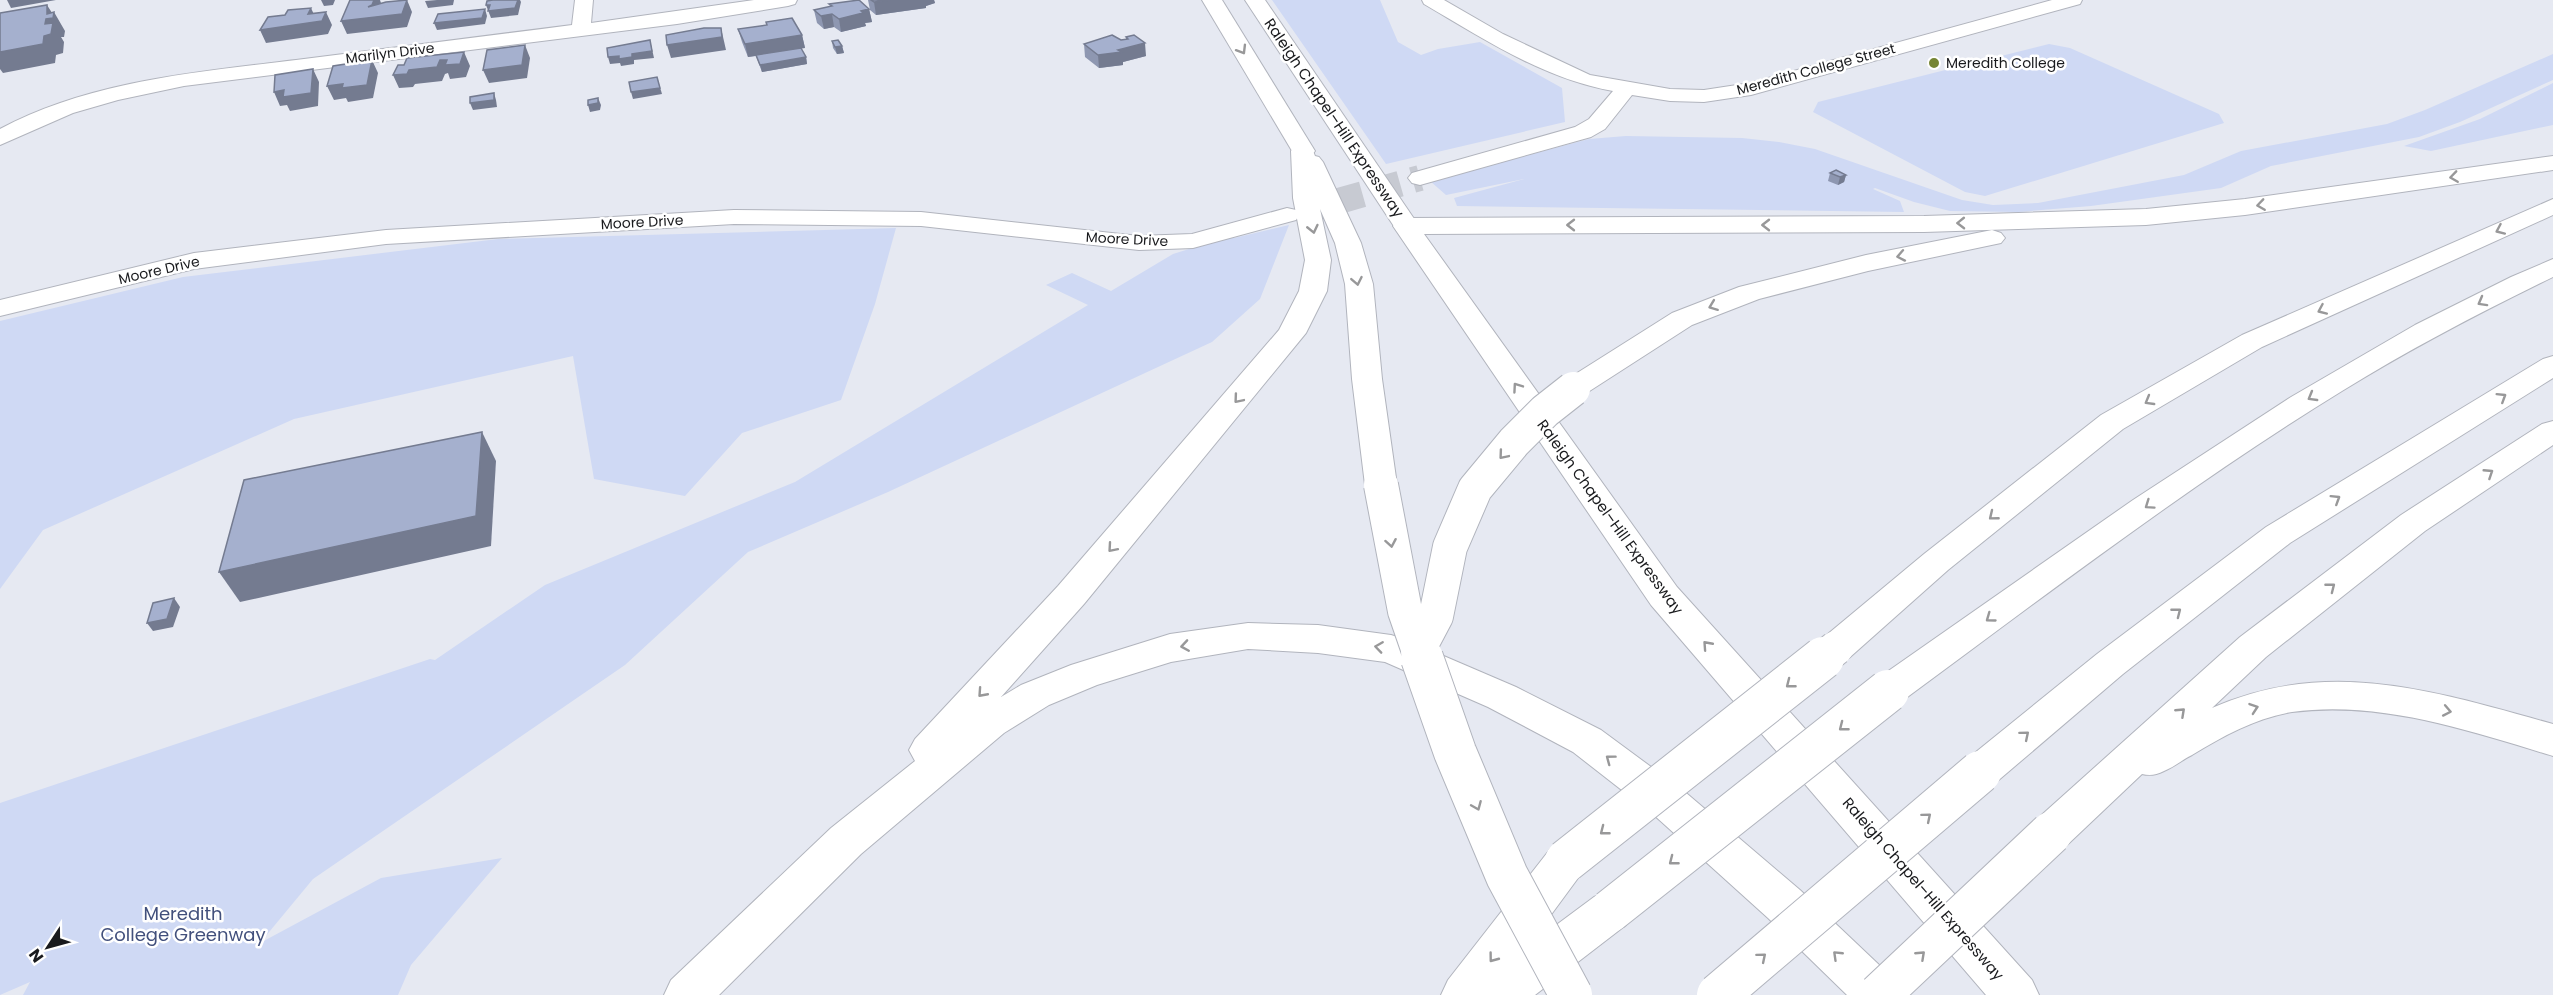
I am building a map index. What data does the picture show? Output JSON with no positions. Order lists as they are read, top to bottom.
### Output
{
  "streets": {
    "main road": ["Raleigh Chapel–Hill Expressway"],
    "street": ["Marilyn Drive", "Meredith College Street", "Moore Drive"]
  },
  "one_way": ["Raleigh Chapel–Hill Expressway"],
  "parks": ["Meredith College Greenway"],
  "places": ["Meredith College"],
  "north": "bottom left"
}
